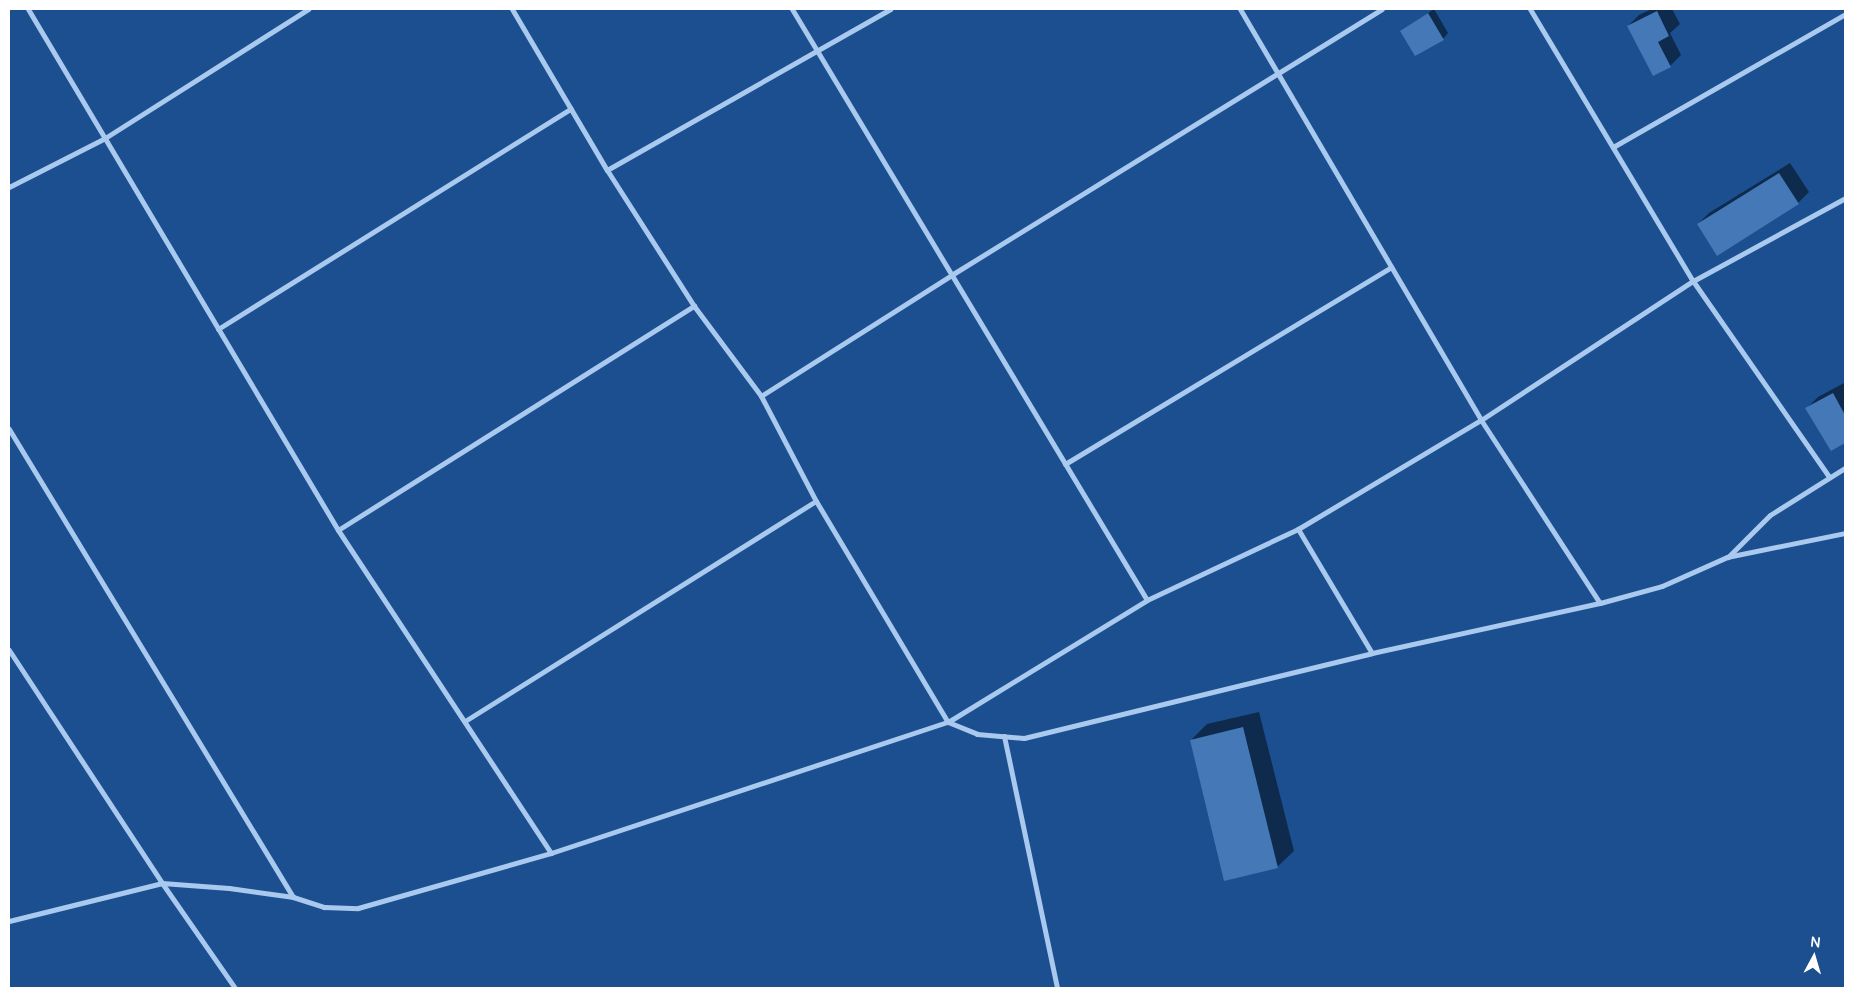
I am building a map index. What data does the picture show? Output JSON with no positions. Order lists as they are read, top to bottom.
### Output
{
  "north": "top"
}
